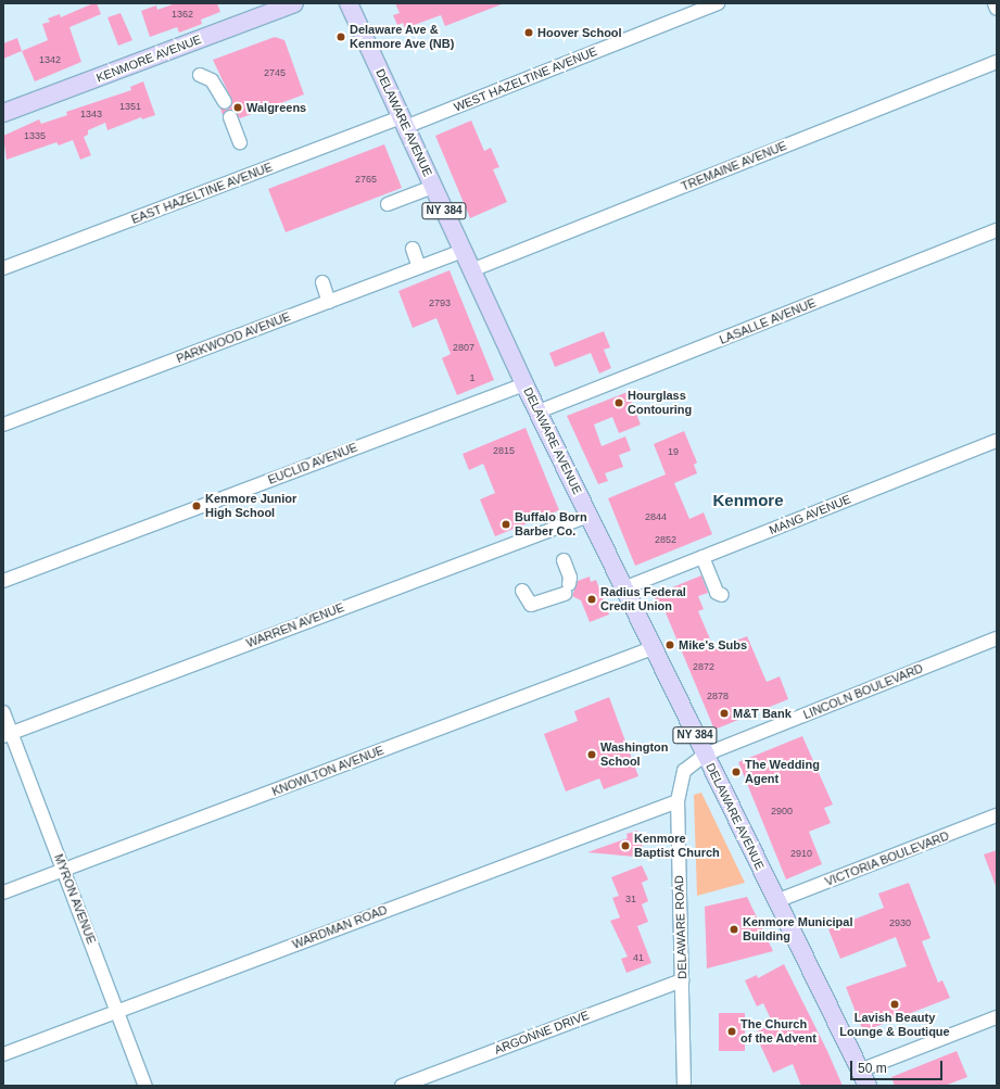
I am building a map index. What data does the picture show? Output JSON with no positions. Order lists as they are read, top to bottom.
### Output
{
  "streets": {
    "main road": ["KENMORE AVENUE", "DELAWARE AVENUE", "NY 384"],
    "street": [
      "WEST HAZELTINE AVENUE",
      "TREMAINE AVENUE",
      "EAST HAZELTINE AVENUE",
      "LASALLE AVENUE",
      "PARKWOOD AVENUE",
      "EUCLID AVENUE",
      "MANG AVENUE",
      "WARREN AVENUE",
      "LINCOLN BOULEVARD",
      "KNOWLTON AVENUE",
      "VICTORIA BOULEVARD",
      "MYRON AVENUE",
      "WARDMAN ROAD",
      "DELAWARE ROAD",
      "ARGONNE DRIVE"
    ]
  },
  "crossings": [
    ["WEST HAZELTINE AVENUE", "DELAWARE AVENUE"],
    ["WEST HAZELTINE AVENUE", "EAST HAZELTINE AVENUE"],
    ["DELAWARE AVENUE", "TREMAINE AVENUE"],
    ["DELAWARE AVENUE", "EAST HAZELTINE AVENUE"],
    ["DELAWARE AVENUE", "LASALLE AVENUE"],
    ["DELAWARE AVENUE", "PARKWOOD AVENUE"],
    ["DELAWARE AVENUE", "EUCLID AVENUE"],
    ["DELAWARE AVENUE", "MANG AVENUE"],
    ["DELAWARE AVENUE", "WARREN AVENUE"],
    ["DELAWARE AVENUE", "LINCOLN BOULEVARD"],
    ["DELAWARE AVENUE", "KNOWLTON AVENUE"],
    ["DELAWARE AVENUE", "VICTORIA BOULEVARD"],
    ["DELAWARE AVENUE", "DELAWARE ROAD"],
    ["WARREN AVENUE", "MYRON AVENUE"],
    ["LINCOLN BOULEVARD", "DELAWARE ROAD"],
    ["KNOWLTON AVENUE", "MYRON AVENUE"],
    ["MYRON AVENUE", "WARDMAN ROAD"],
    ["WARDMAN ROAD", "DELAWARE ROAD"],
    ["DELAWARE ROAD", "ARGONNE DRIVE"]
  ],
  "districts": ["Kenmore"],
  "places": [
    "Hoover School",
    "Delaware Ave & Kenmore Ave (NB)",
    "Walgreens",
    "Hourglass Contouring",
    "Kenmore Junior High School",
    "Buffalo Born Barber Co.",
    "Radius Federal Credit Union",
    "Mike's Subs",
    "M&T Bank",
    "Washington School",
    "The Wedding Agent",
    "Kenmore Baptist Church",
    "Kenmore Municipal Building",
    "Lavish Beauty Lounge & Boutique",
    "The Church of the Advent"
  ],
  "house_numbers": [
    "1362",
    "1342",
    "2745",
    "1351",
    "1343",
    "1335",
    "2765",
    "2793",
    "2807",
    "1",
    "2815",
    "19",
    "2844",
    "2852",
    "2872",
    "2878",
    "2900",
    "2910",
    "31",
    "2930",
    "41"
  ],
  "scale_bar": "50 m"
}
